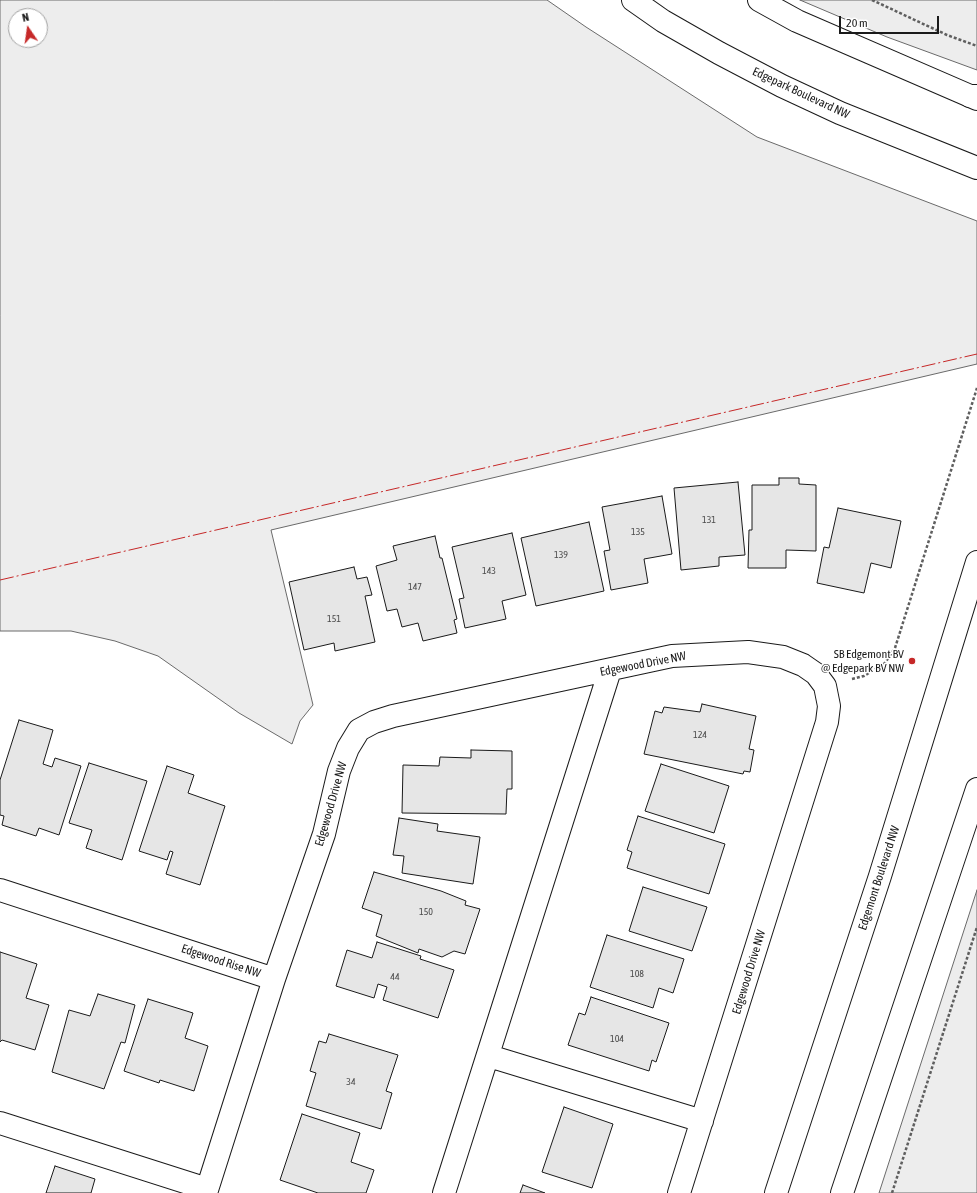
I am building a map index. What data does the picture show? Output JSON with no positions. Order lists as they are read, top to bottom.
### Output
{
  "streets": {
    "street": [
      "Edgepark Boulevard NW",
      "Edgewood Drive NW",
      "Edgemont Boulevard NW",
      "Edgewood Rise NW"
    ]
  },
  "crossings": [
    ["Edgewood Drive NW", "Edgewood Rise NW"]
  ],
  "places": ["SB Edgemont BV @ Edgepark BV NW"],
  "house_numbers": [
    "131",
    "135",
    "139",
    "143",
    "147",
    "151",
    "124",
    "150",
    "108",
    "44",
    "104",
    "34"
  ],
  "scale_bar": "20 m",
  "north": "top"
}
